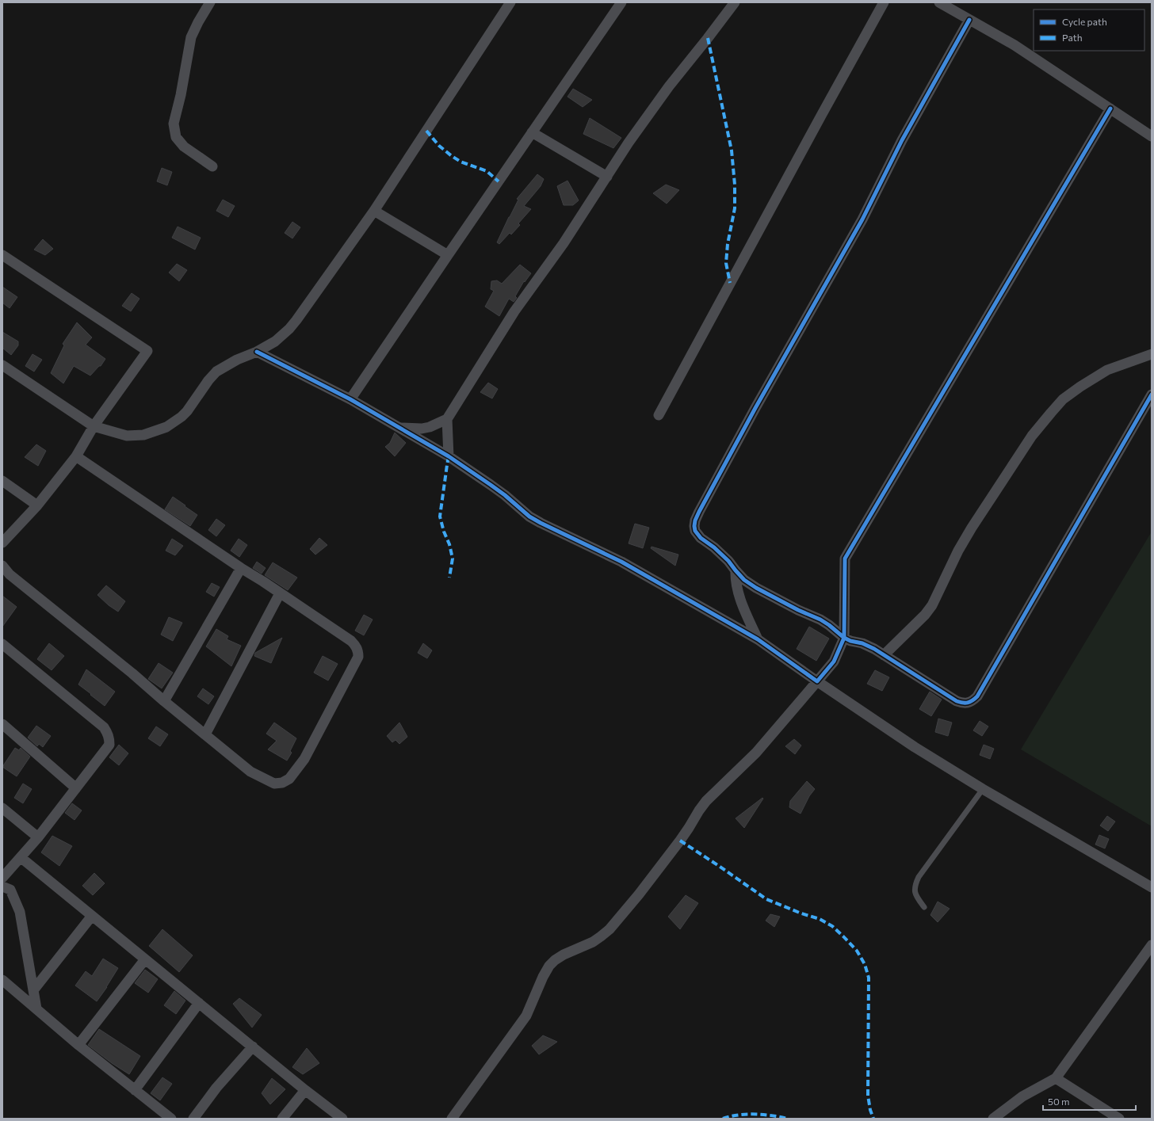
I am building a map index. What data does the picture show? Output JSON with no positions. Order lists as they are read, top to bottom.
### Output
{
  "legend": ["Cycle path", "Path"],
  "scale_bar": "50 m"
}
